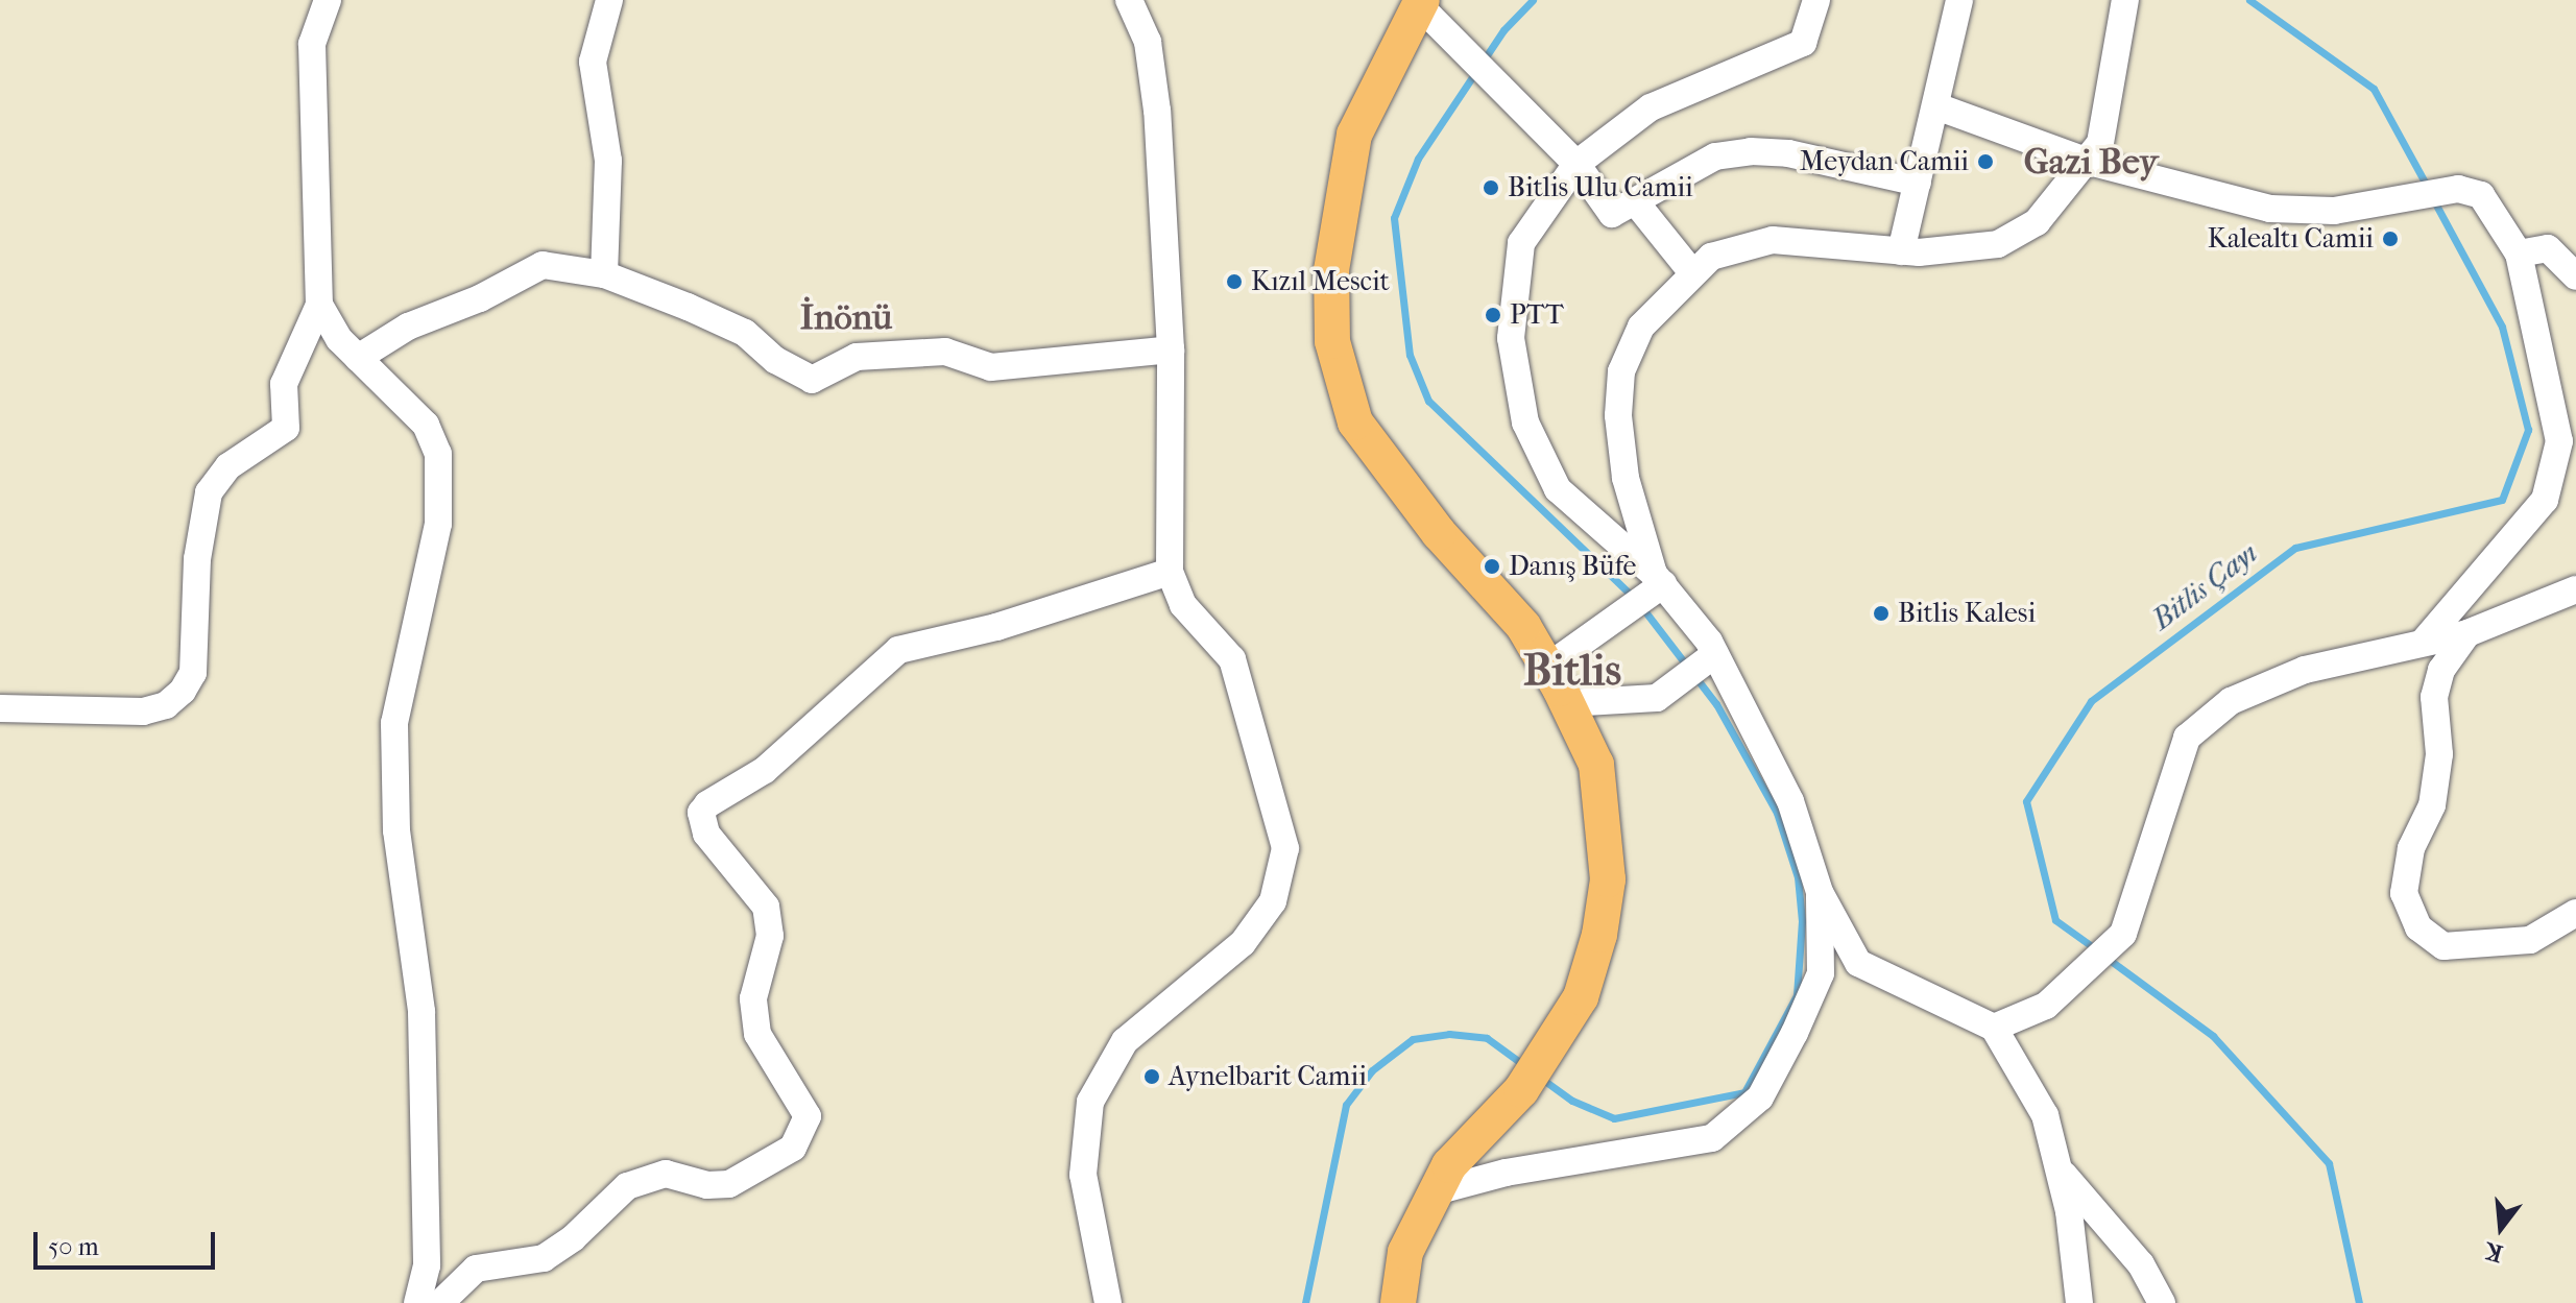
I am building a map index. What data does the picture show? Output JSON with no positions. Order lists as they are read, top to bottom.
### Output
{
  "districts": ["Gazi Bey", "İnönü", "Bitlis"],
  "water": ["Bitlis Çayı"],
  "places": [
    "Meydan Camii",
    "Bitlis Ulu Camii",
    "Kalealtı Camii",
    "Kızıl Mescit",
    "PTT",
    "Danış Büfe",
    "Bitlis Kalesi",
    "Aynelbarit Camii"
  ],
  "scale_bar": "50 m",
  "north": "bottom"
}
